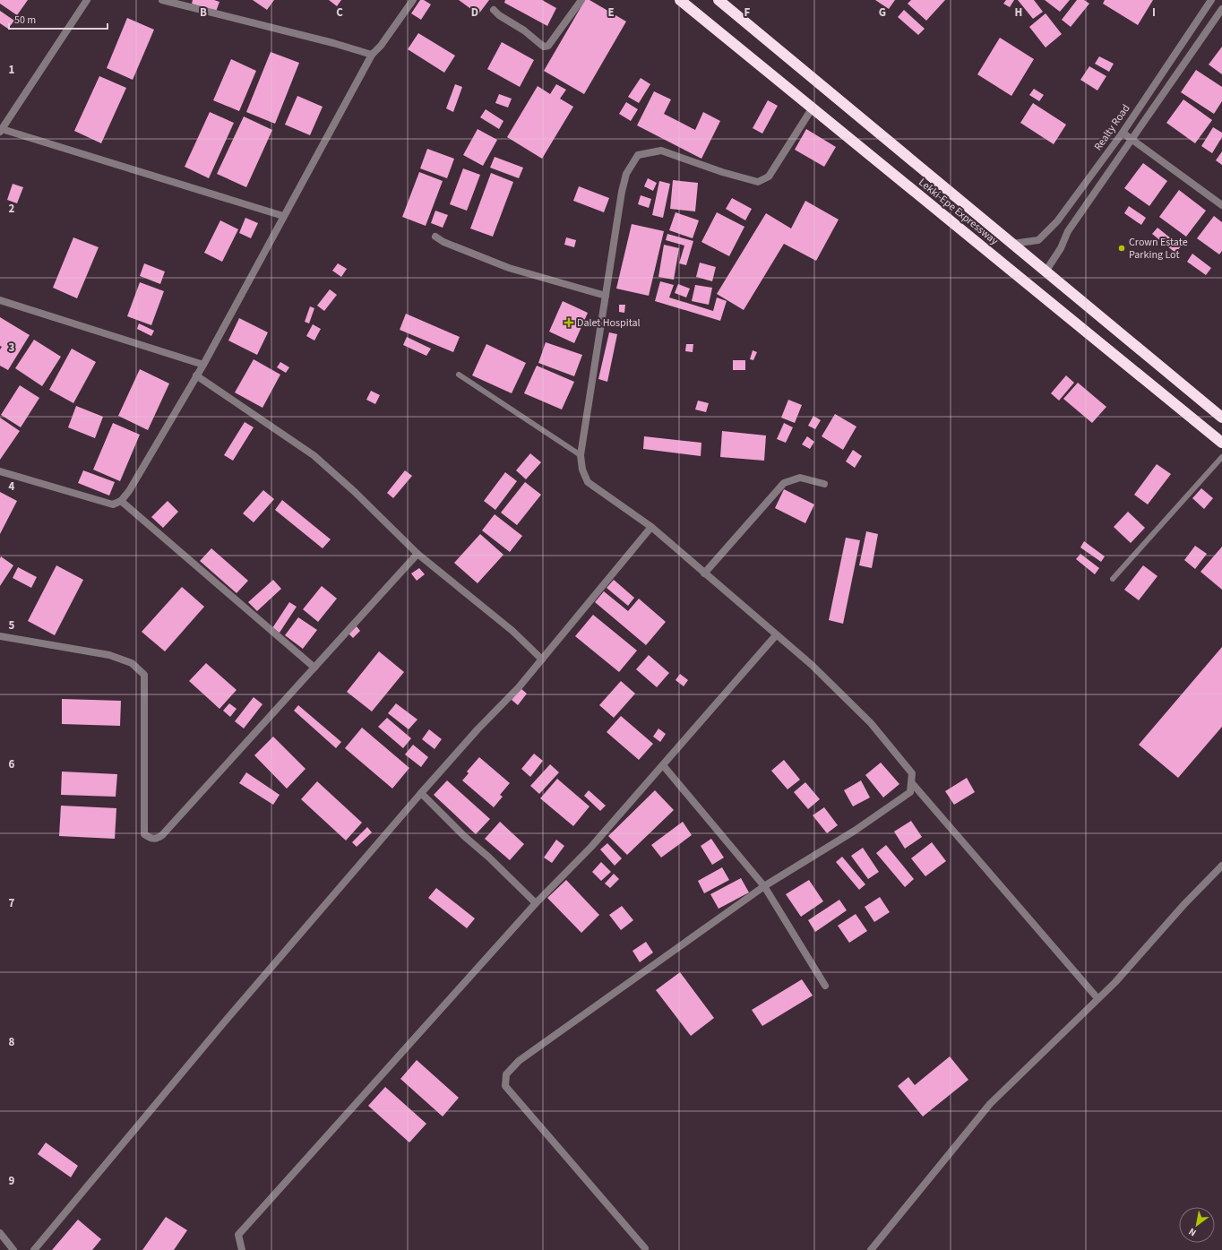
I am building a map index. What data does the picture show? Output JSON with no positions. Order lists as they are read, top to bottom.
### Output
{
  "streets": {
    "highway": ["Lekki-Epe Expressway"],
    "street": ["Realty Road"]
  },
  "crossings": [
    ["Realty Road", "Lekki-Epe Expressway"]
  ],
  "places": {
    "other": ["Crown Estate Parking Lot"],
    "health": ["Dalet Hospital"]
  },
  "scale_bar": "50 m",
  "north": "bottom left",
  "grid": {
    "columns": [
      "B",
      "C",
      "D",
      "E",
      "F",
      "G",
      "H",
      "I"
    ],
    "rows": [
      "1",
      "2",
      "3",
      "4",
      "5",
      "6",
      "7",
      "8",
      "9"
    ]
  }
}
